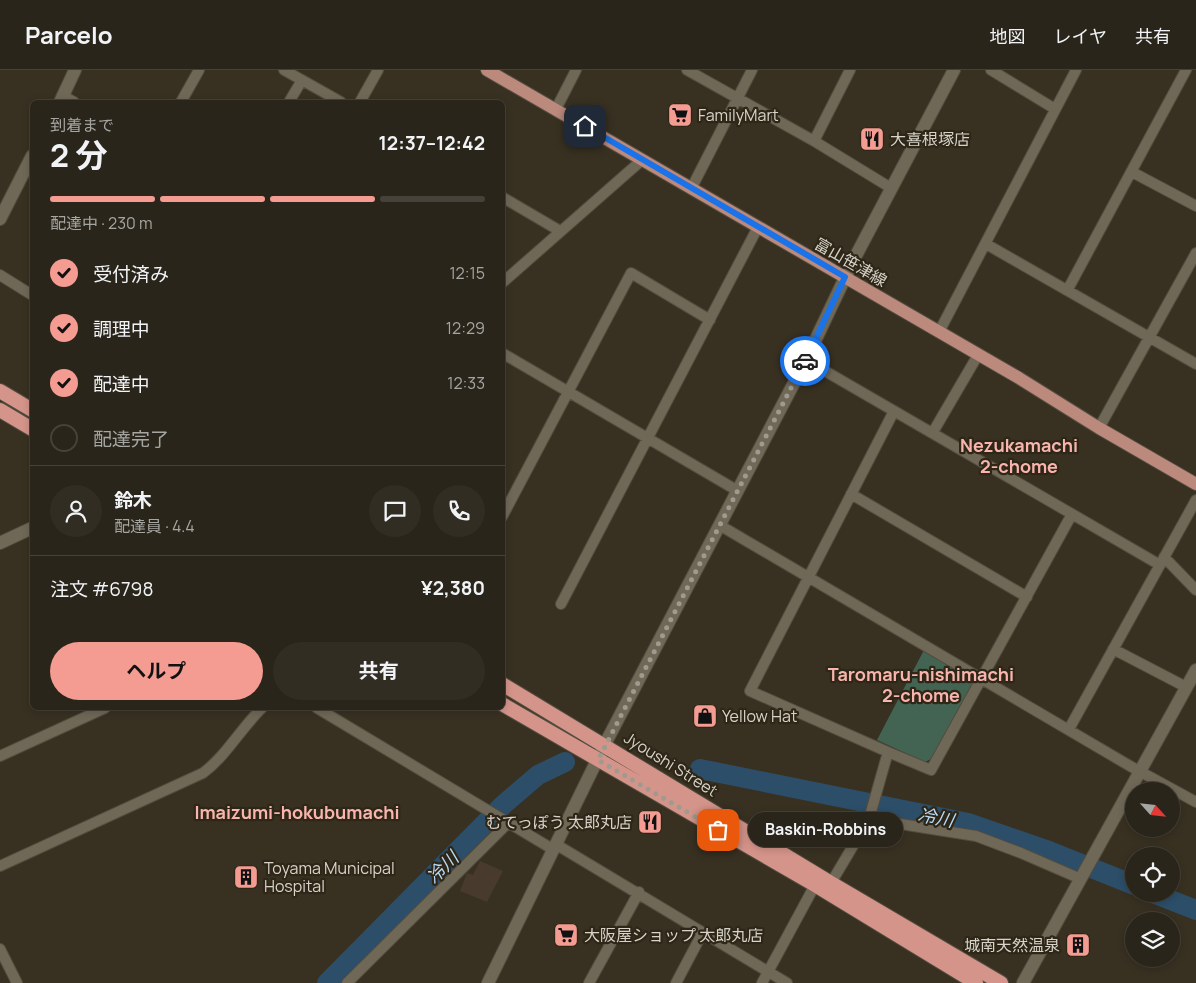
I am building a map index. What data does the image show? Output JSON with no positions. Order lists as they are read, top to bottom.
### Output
{
  "streets": {
    "highway": ["Jyoushi Street"],
    "main road": ["富山笹津線"]
  },
  "districts": ["Nezukamachi 2-chome", "Taromaru-nishimachi 2-chome", "Imaizumi-hokubumachi"],
  "water": ["冷川"],
  "places": {
    "supermarket": ["FamilyMart", "大阪屋ショップ 太郎丸店"],
    "restaurant": ["大喜根塚店", "むてっぽう 太郎丸店"],
    "shop": ["Yellow Hat"],
    "other": ["Baskin-Robbins"],
    "building": ["Toyama Municipal Hospital", "城南天然温泉"]
  },
  "north": "bottom right",
  "page": {
    "header": "Parcelo",
    "nav": ["地図", "レイヤ", "共有"],
    "heading": ["2 分", "到着まで", "12:37–12:42"],
    "panel": [
      "鈴木",
      "配達員 · 4.4",
      "注文 #6798",
      "¥2,380"
    ],
    "bar": "配達中 · 230 m",
    "list": [
      ["受付済み", "12:15"],
      ["調理中", "12:29"],
      ["配達中", "12:33"],
      "配達完了"
    ],
    "buttons": ["ヘルプ", "共有"],
    "bubble": "Baskin-Robbins"
  }
}
